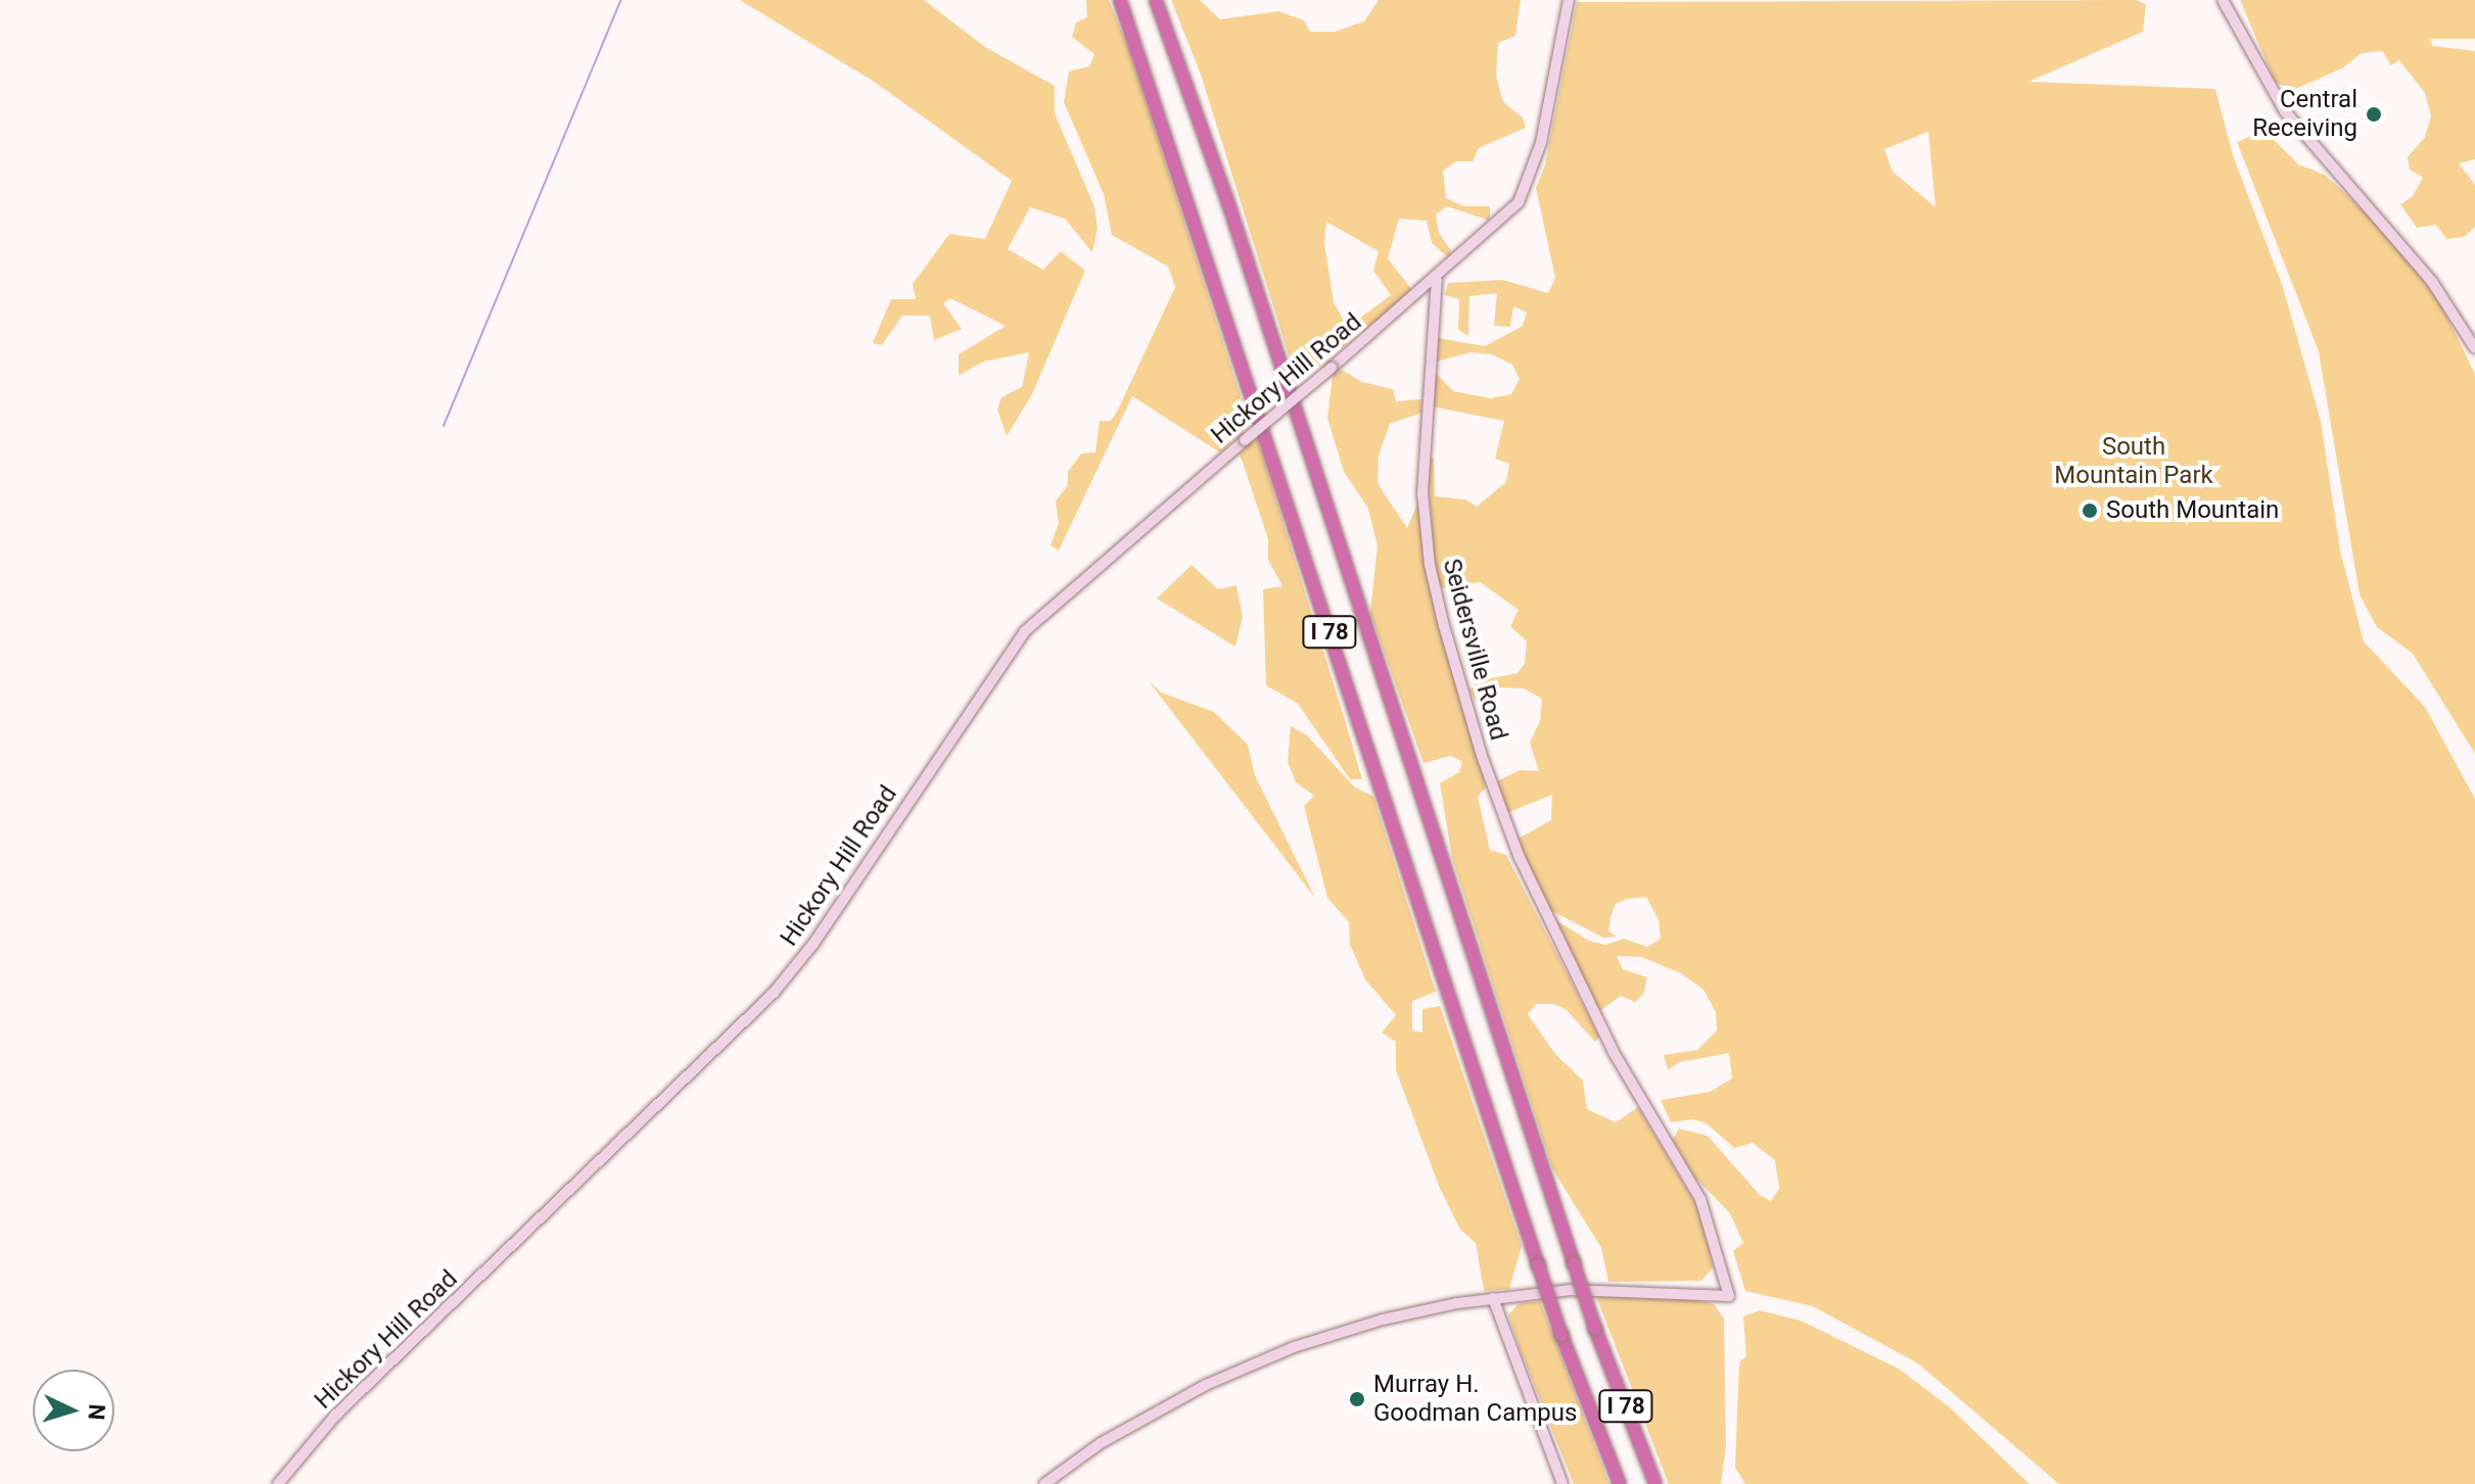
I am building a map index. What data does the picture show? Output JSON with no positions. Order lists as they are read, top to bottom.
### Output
{
  "streets": {
    "highway": ["I 78"],
    "street": ["Hickory Hill Road", "Seidersville Road"]
  },
  "crossings": [
    ["Hickory Hill Road", "Seidersville Road"]
  ],
  "parks": ["South Mountain Park"],
  "places": ["Central Receiving", "South Mountain", "Murray H. Goodman Campus"],
  "north": "right"
}
